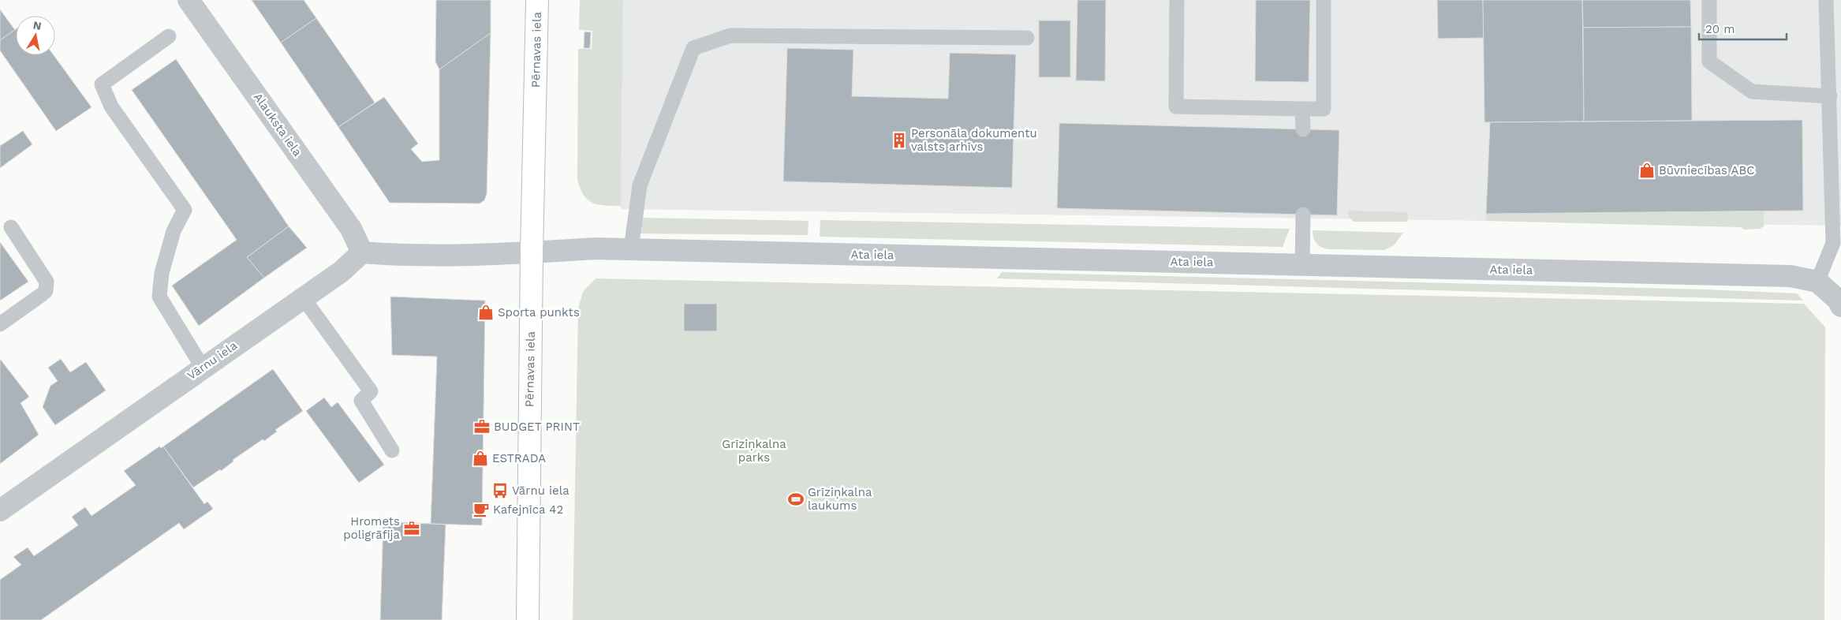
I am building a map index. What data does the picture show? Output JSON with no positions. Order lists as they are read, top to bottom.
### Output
{
  "streets": {
    "main road": ["Pērnavas iela"],
    "street": ["Alauksta iela", "Ata iela", "Vārnu iela"]
  },
  "crossings": [
    ["Pērnavas iela", "Ata iela"],
    ["Alauksta iela", "Vārnu iela"]
  ],
  "parks": ["Grīziņkalna parks"],
  "places": {
    "building": ["Personāla dokumentu valsts arhīvs"],
    "shop": ["Būvniecības ABC", "Sporta punkts", "ESTRADA"],
    "office": ["BUDGET PRINT", "Hromets poligrāfija"],
    "bus stop": ["Vārnu iela"],
    "sports": ["Grīziņkalna laukums"],
    "cafe": ["Kafejnīca 42"]
  },
  "scale_bar": "20 m",
  "north": "top"
}
